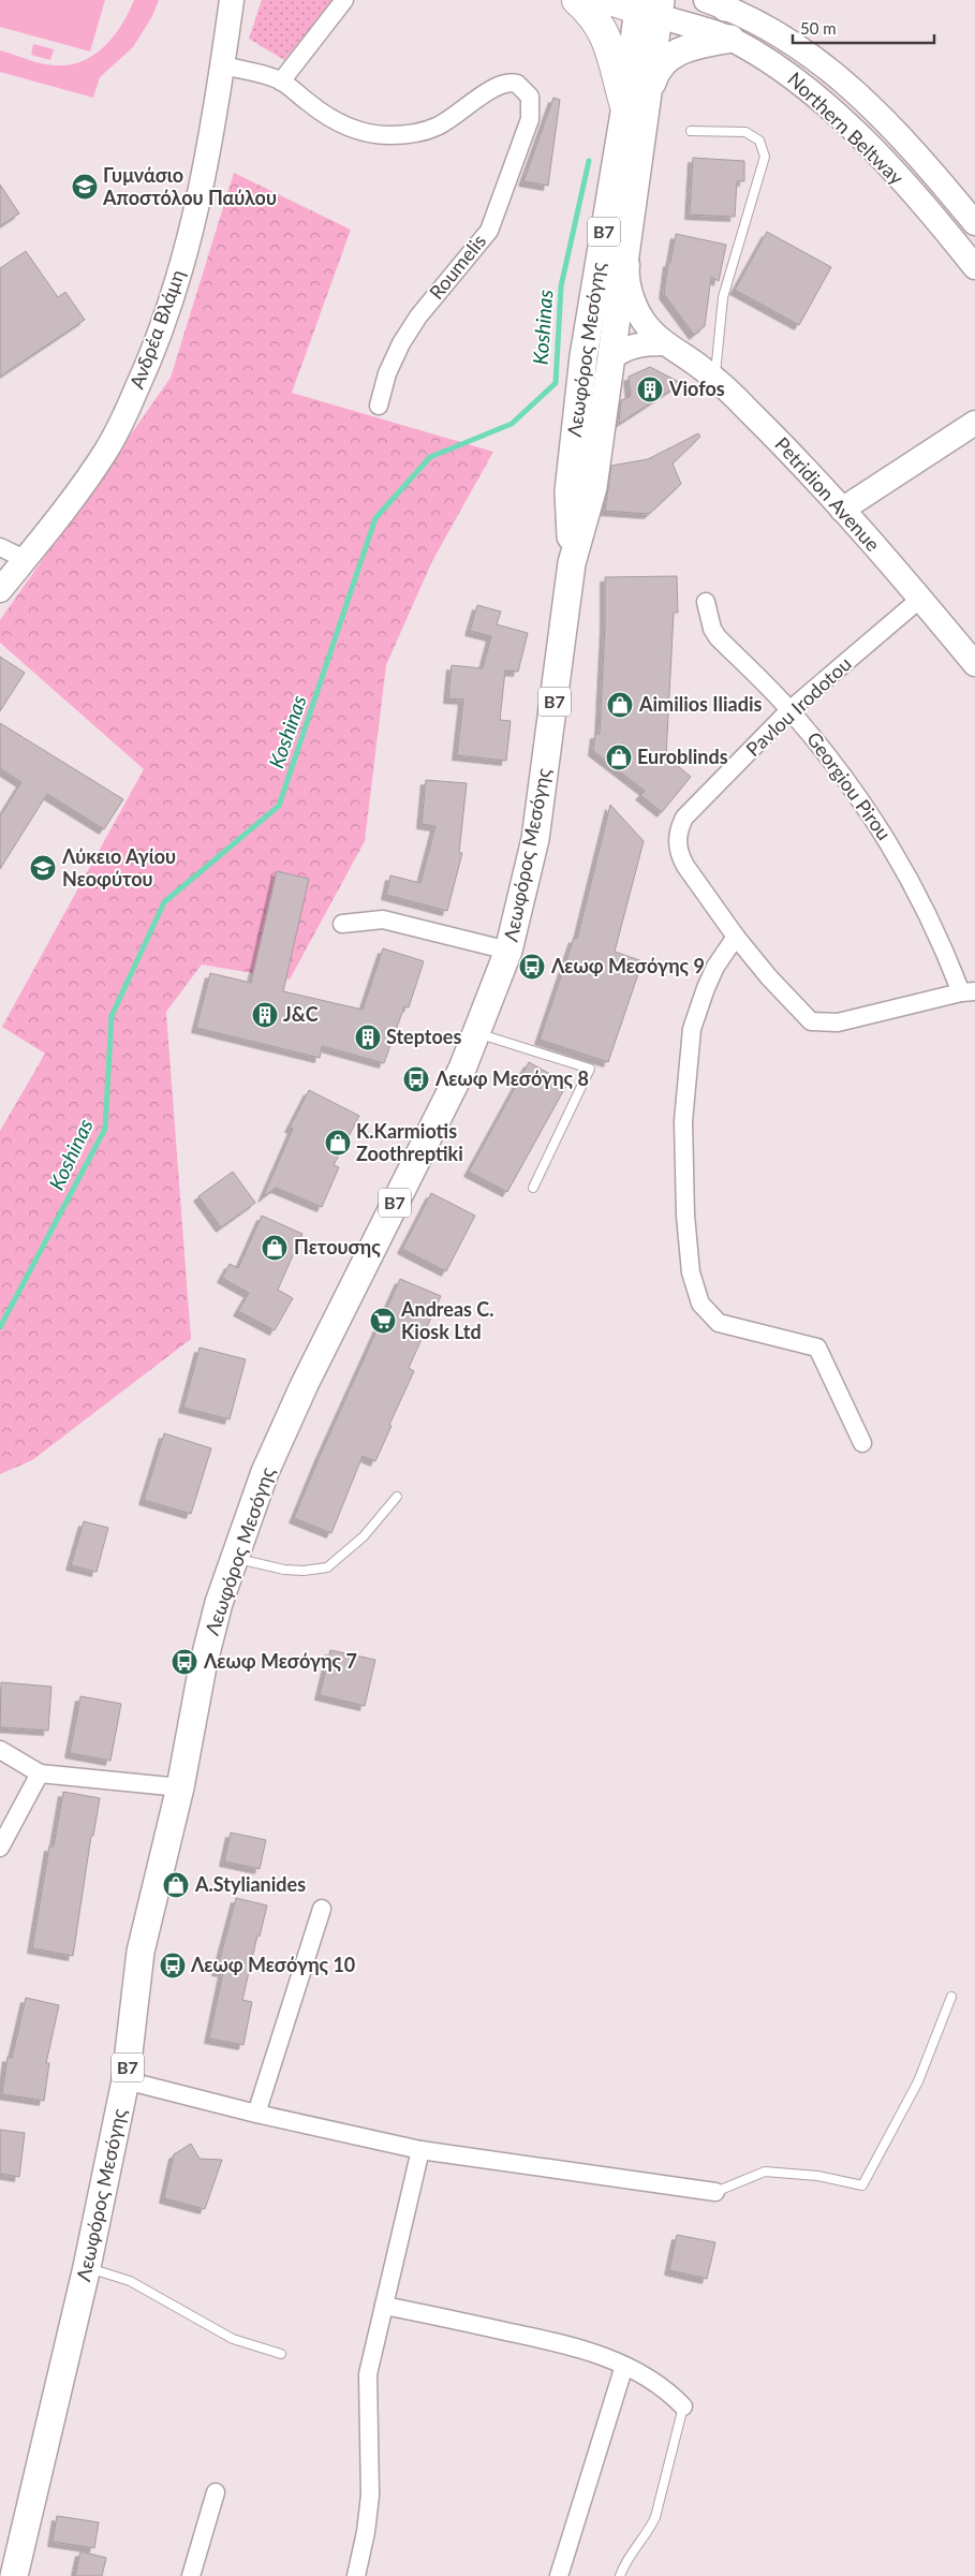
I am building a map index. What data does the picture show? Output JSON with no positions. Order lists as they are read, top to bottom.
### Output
{
  "streets": {
    "main road": ["B7", "Λεωφόρος Μεσόγης"],
    "street": [
      "Northern Beltway",
      "Roumelis",
      "Ανδρέα Βλάμη",
      "Petridion Avenue",
      "Pavlou Irodotou",
      "Georgiou Pirou"
    ]
  },
  "crossings": [
    ["Northern Beltway", "Λεωφόρος Μεσόγης"],
    ["Λεωφόρος Μεσόγης", "Petridion Avenue"],
    ["Petridion Avenue", "Pavlou Irodotou"],
    ["Pavlou Irodotou", "Georgiou Pirou"]
  ],
  "water": ["Koshinas"],
  "places": {
    "school or university": ["Γυμνάσιο Αποστόλου Παύλου", "Λύκειο Αγίου Νεοφύτου"],
    "building": ["Viofos", "J&C", "Steptoes"],
    "shop": [
      "Aimilios Iliadis",
      "Euroblinds",
      "K.Karmiotis Zoothreptiki",
      "Πετουσης",
      "A.Stylianides"
    ],
    "bus stop": [
      "Λεωφ Μεσόγης 9",
      "Λεωφ Μεσόγης 8",
      "Λεωφ Μεσόγης 7",
      "Λεωφ Μεσόγης 10"
    ],
    "supermarket": ["Andreas C. Kiosk Ltd"]
  },
  "scale_bar": "50 m"
}
